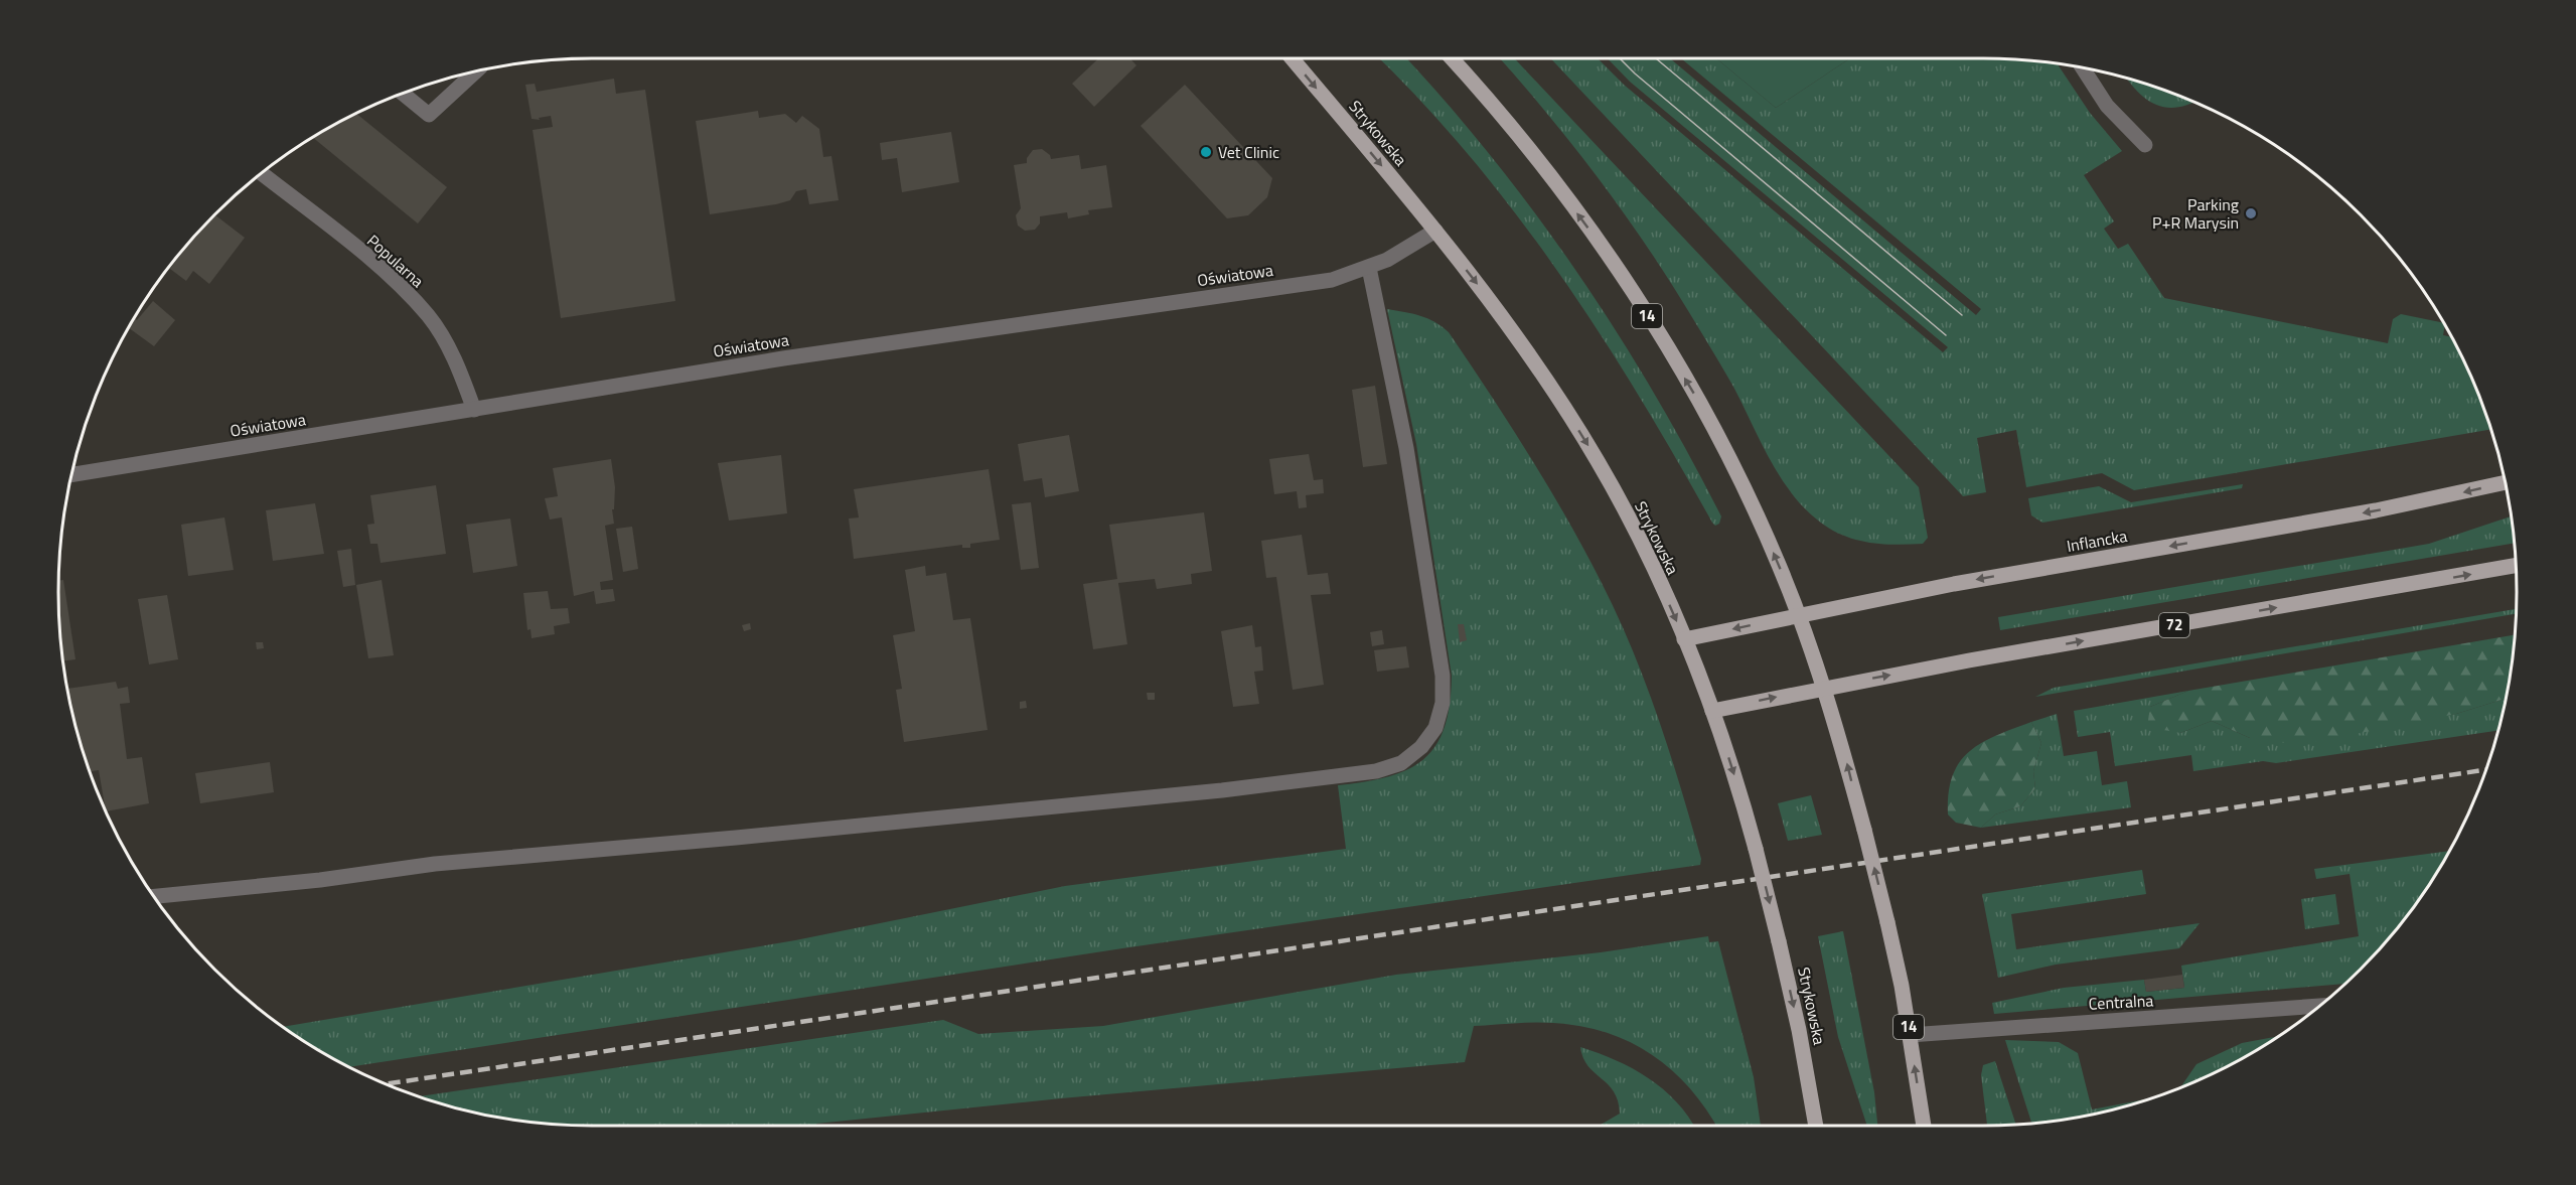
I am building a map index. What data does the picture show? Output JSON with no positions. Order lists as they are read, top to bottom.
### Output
{
  "streets": {
    "main road": [
      "Strykowska",
      "14",
      "Inflancka",
      "72"
    ],
    "street": ["Popularna", "Oświatowa", "Centralna"]
  },
  "crossings": [
    ["Strykowska", "Oświatowa"],
    ["Strykowska", "Inflancka"],
    ["Strykowska", "72"],
    ["Popularna", "Oświatowa"],
    ["14", "Inflancka"],
    ["14", "72"],
    ["14", "Centralna"]
  ],
  "places": ["Vet Clinic", "Parking P+R Marysin"]
}
